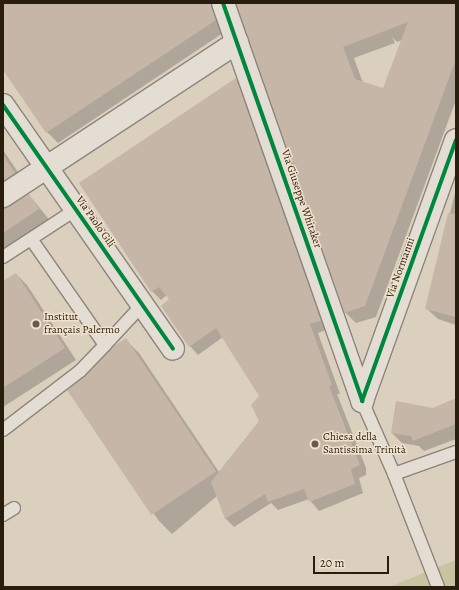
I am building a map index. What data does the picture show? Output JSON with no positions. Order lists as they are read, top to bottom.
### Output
{
  "streets": {
    "street": ["Via Giuseppe Whitaker", "Via Paolo Gili", "Via Normanni"]
  },
  "crossings": [
    ["Via Giuseppe Whitaker", "Via Normanni"]
  ],
  "places": ["Institut français Palermo", "Chiesa della Santissima Trinità"],
  "scale_bar": "20 m"
}
